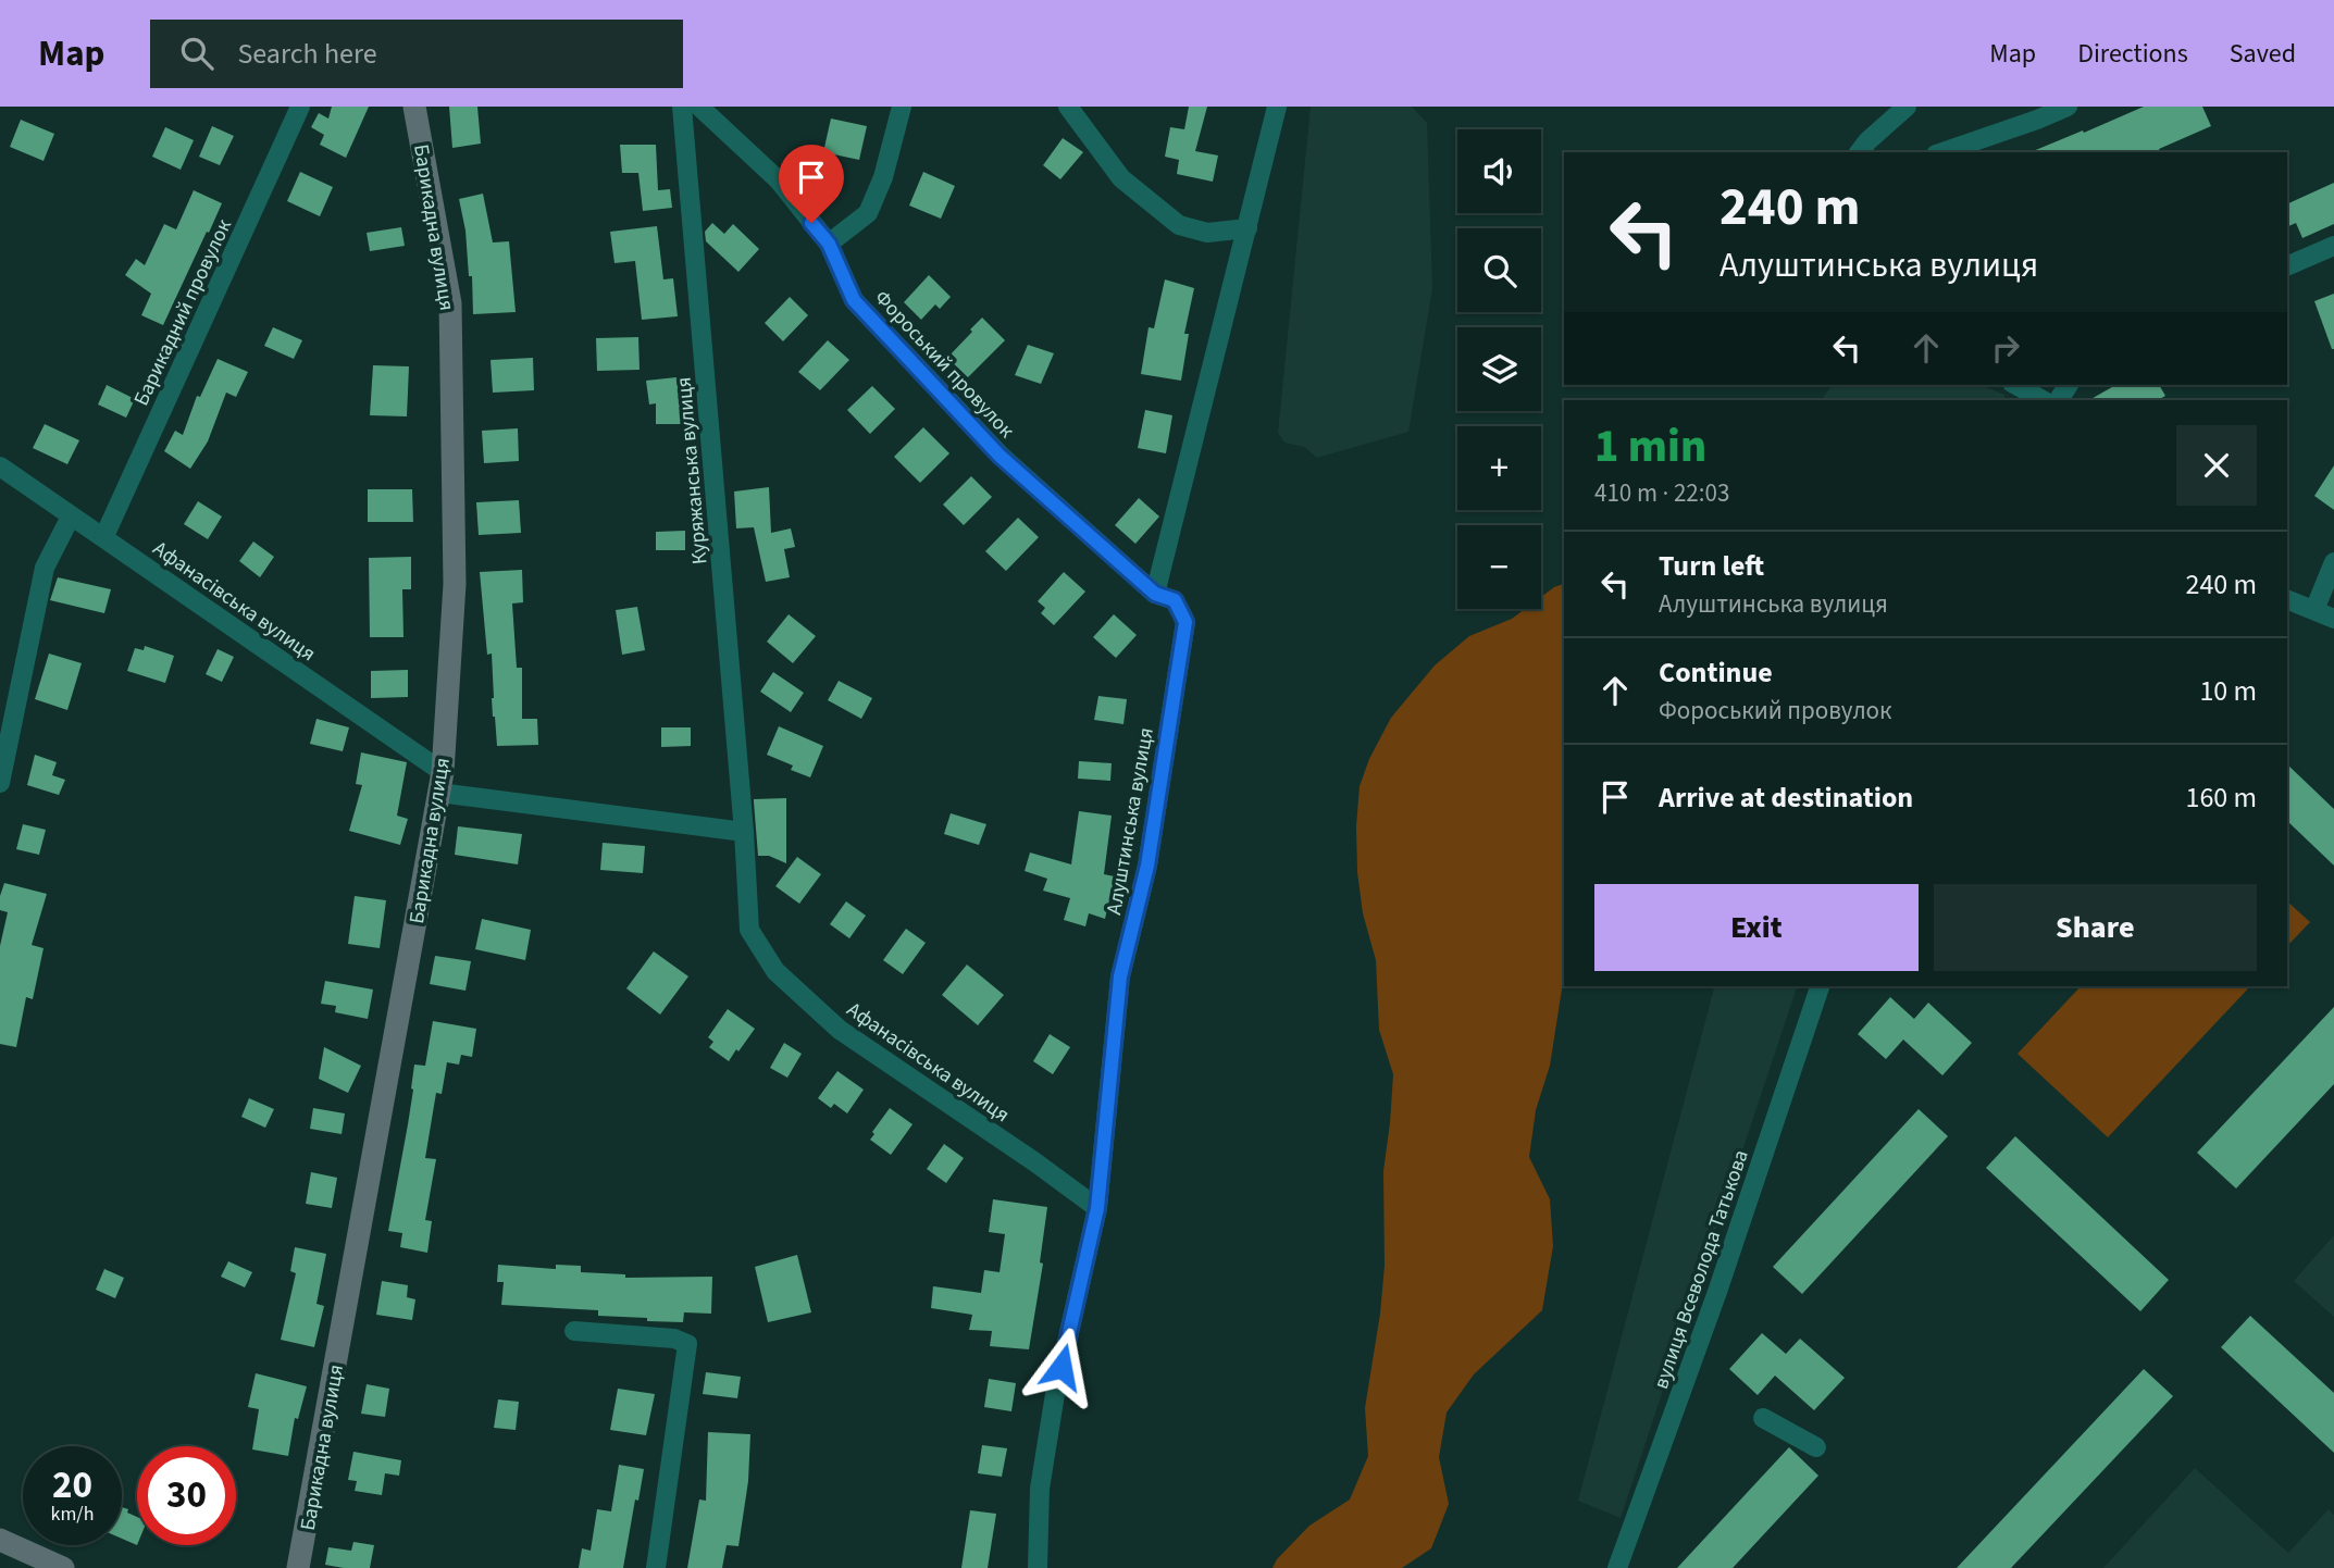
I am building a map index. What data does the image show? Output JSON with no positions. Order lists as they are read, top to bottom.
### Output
{
  "streets": {
    "street": [
      "Барикадна вулиця",
      "Барикадний провулок",
      "Фороський провулок",
      "Куряжанська вулиця",
      "Афанасівська вулиця",
      "Алуштинська вулиця",
      "вулиця Всеволода Татькова"
    ]
  },
  "crossings": [
    ["Барикадна вулиця", "Афанасівська вулиця"],
    ["Барикадний провулок", "Афанасівська вулиця"],
    ["Фороський провулок", "Алуштинська вулиця"],
    ["Куряжанська вулиця", "Афанасівська вулиця"],
    ["Афанасівська вулиця", "Алуштинська вулиця"]
  ],
  "page": {
    "header": "Map",
    "search": "Search here",
    "nav": ["Map", "Directions", "Saved"],
    "map_buttons": ["+", "−"],
    "turn": ["240 m", "Алуштинська вулиця"],
    "heading": ["1 min", "410 m · 22:03"],
    "list": [
      {
        "name": "Turn left",
        "note": "Алуштинська вулиця",
        "value": "240 m"
      },
      {
        "name": "Continue",
        "note": "Фороський провулок",
        "value": "10 m"
      },
      {
        "name": "Arrive at destination",
        "value": "160 m"
      }
    ],
    "buttons": ["Exit", "Share"],
    "speed": "20 km/h",
    "limit": "30"
  }
}
